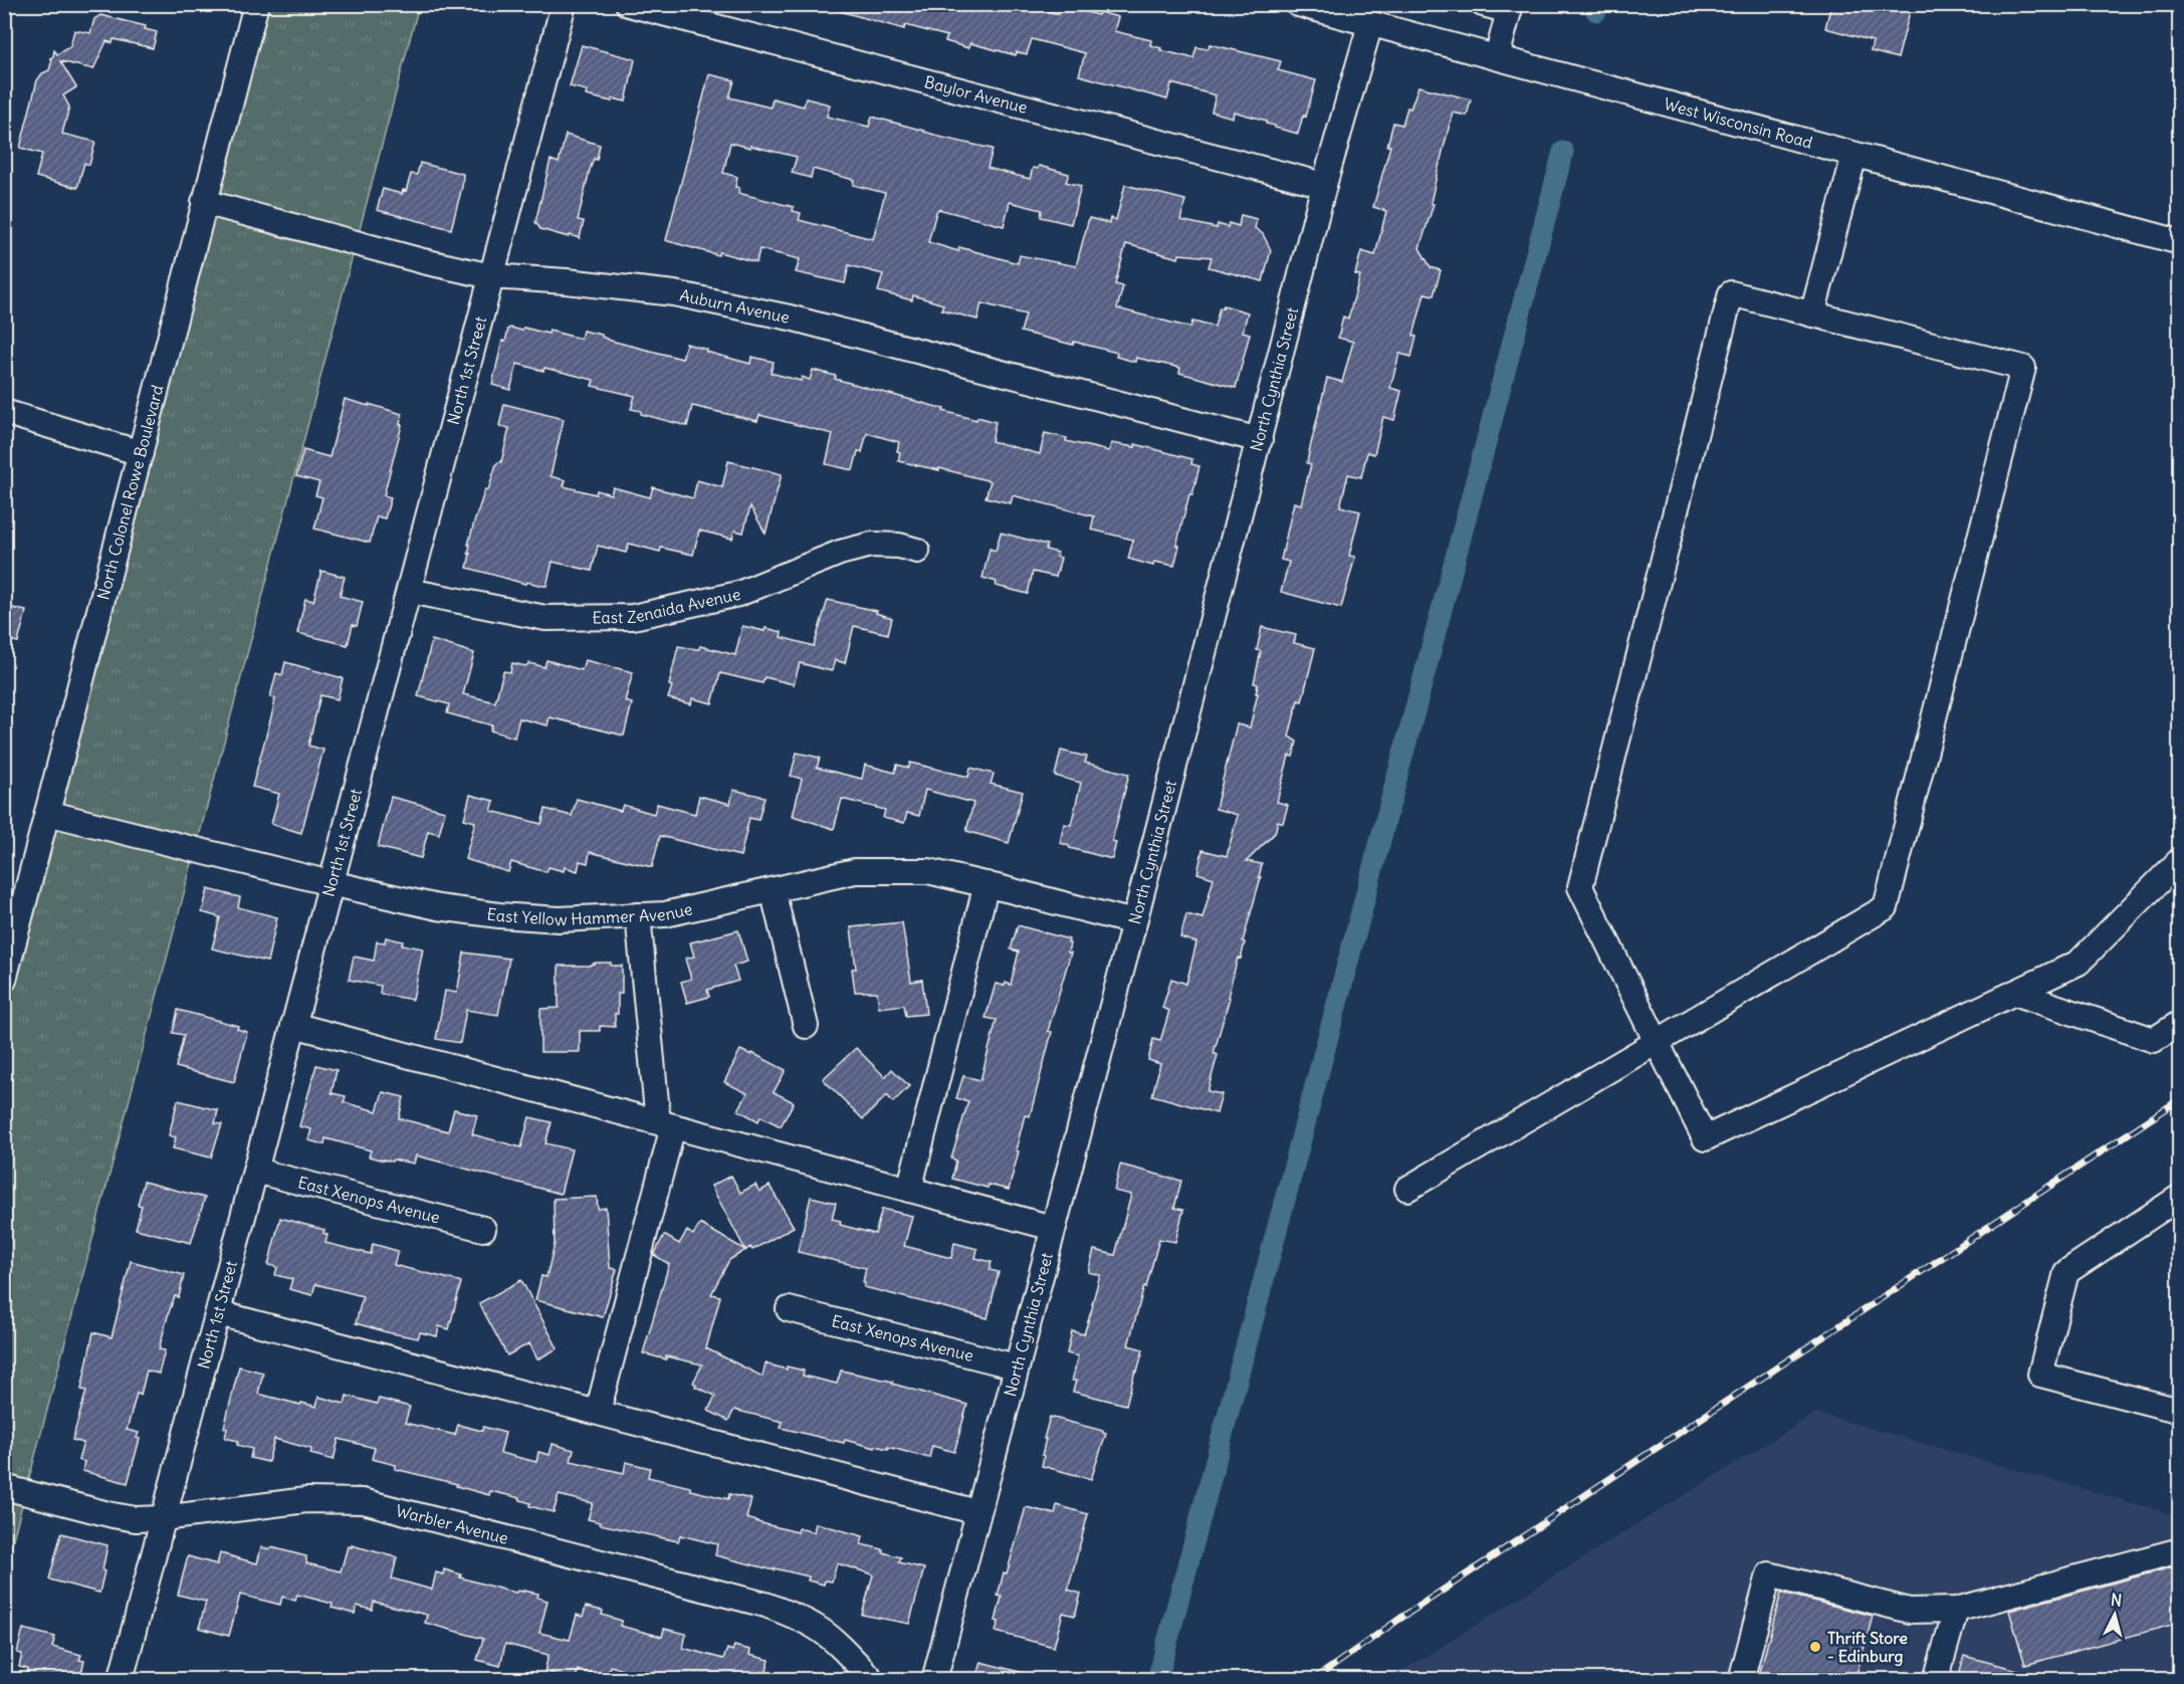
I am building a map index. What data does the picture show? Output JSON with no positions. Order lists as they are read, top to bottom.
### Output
{
  "streets": {
    "street": [
      "Baylor Avenue",
      "West Wisconsin Road",
      "Auburn Avenue",
      "North 1st Street",
      "North Cynthia Street",
      "North Colonel Rowe Boulevard",
      "East Zenaida Avenue",
      "East Yellow Hammer Avenue",
      "East Xenops Avenue",
      "Warbler Avenue"
    ]
  },
  "crossings": [
    ["Baylor Avenue", "North Cynthia Street"],
    ["West Wisconsin Road", "North Cynthia Street"],
    ["Auburn Avenue", "North 1st Street"],
    ["Auburn Avenue", "North Cynthia Street"],
    ["Auburn Avenue", "North Colonel Rowe Boulevard"],
    ["North 1st Street", "East Zenaida Avenue"],
    ["North 1st Street", "East Yellow Hammer Avenue"],
    ["North 1st Street", "East Xenops Avenue"],
    ["North 1st Street", "Warbler Avenue"],
    ["North Cynthia Street", "East Yellow Hammer Avenue"],
    ["North Cynthia Street", "East Xenops Avenue"],
    ["North Colonel Rowe Boulevard", "East Yellow Hammer Avenue"]
  ],
  "places": ["Thrift Store - Edinburg"],
  "north": "top"
}
